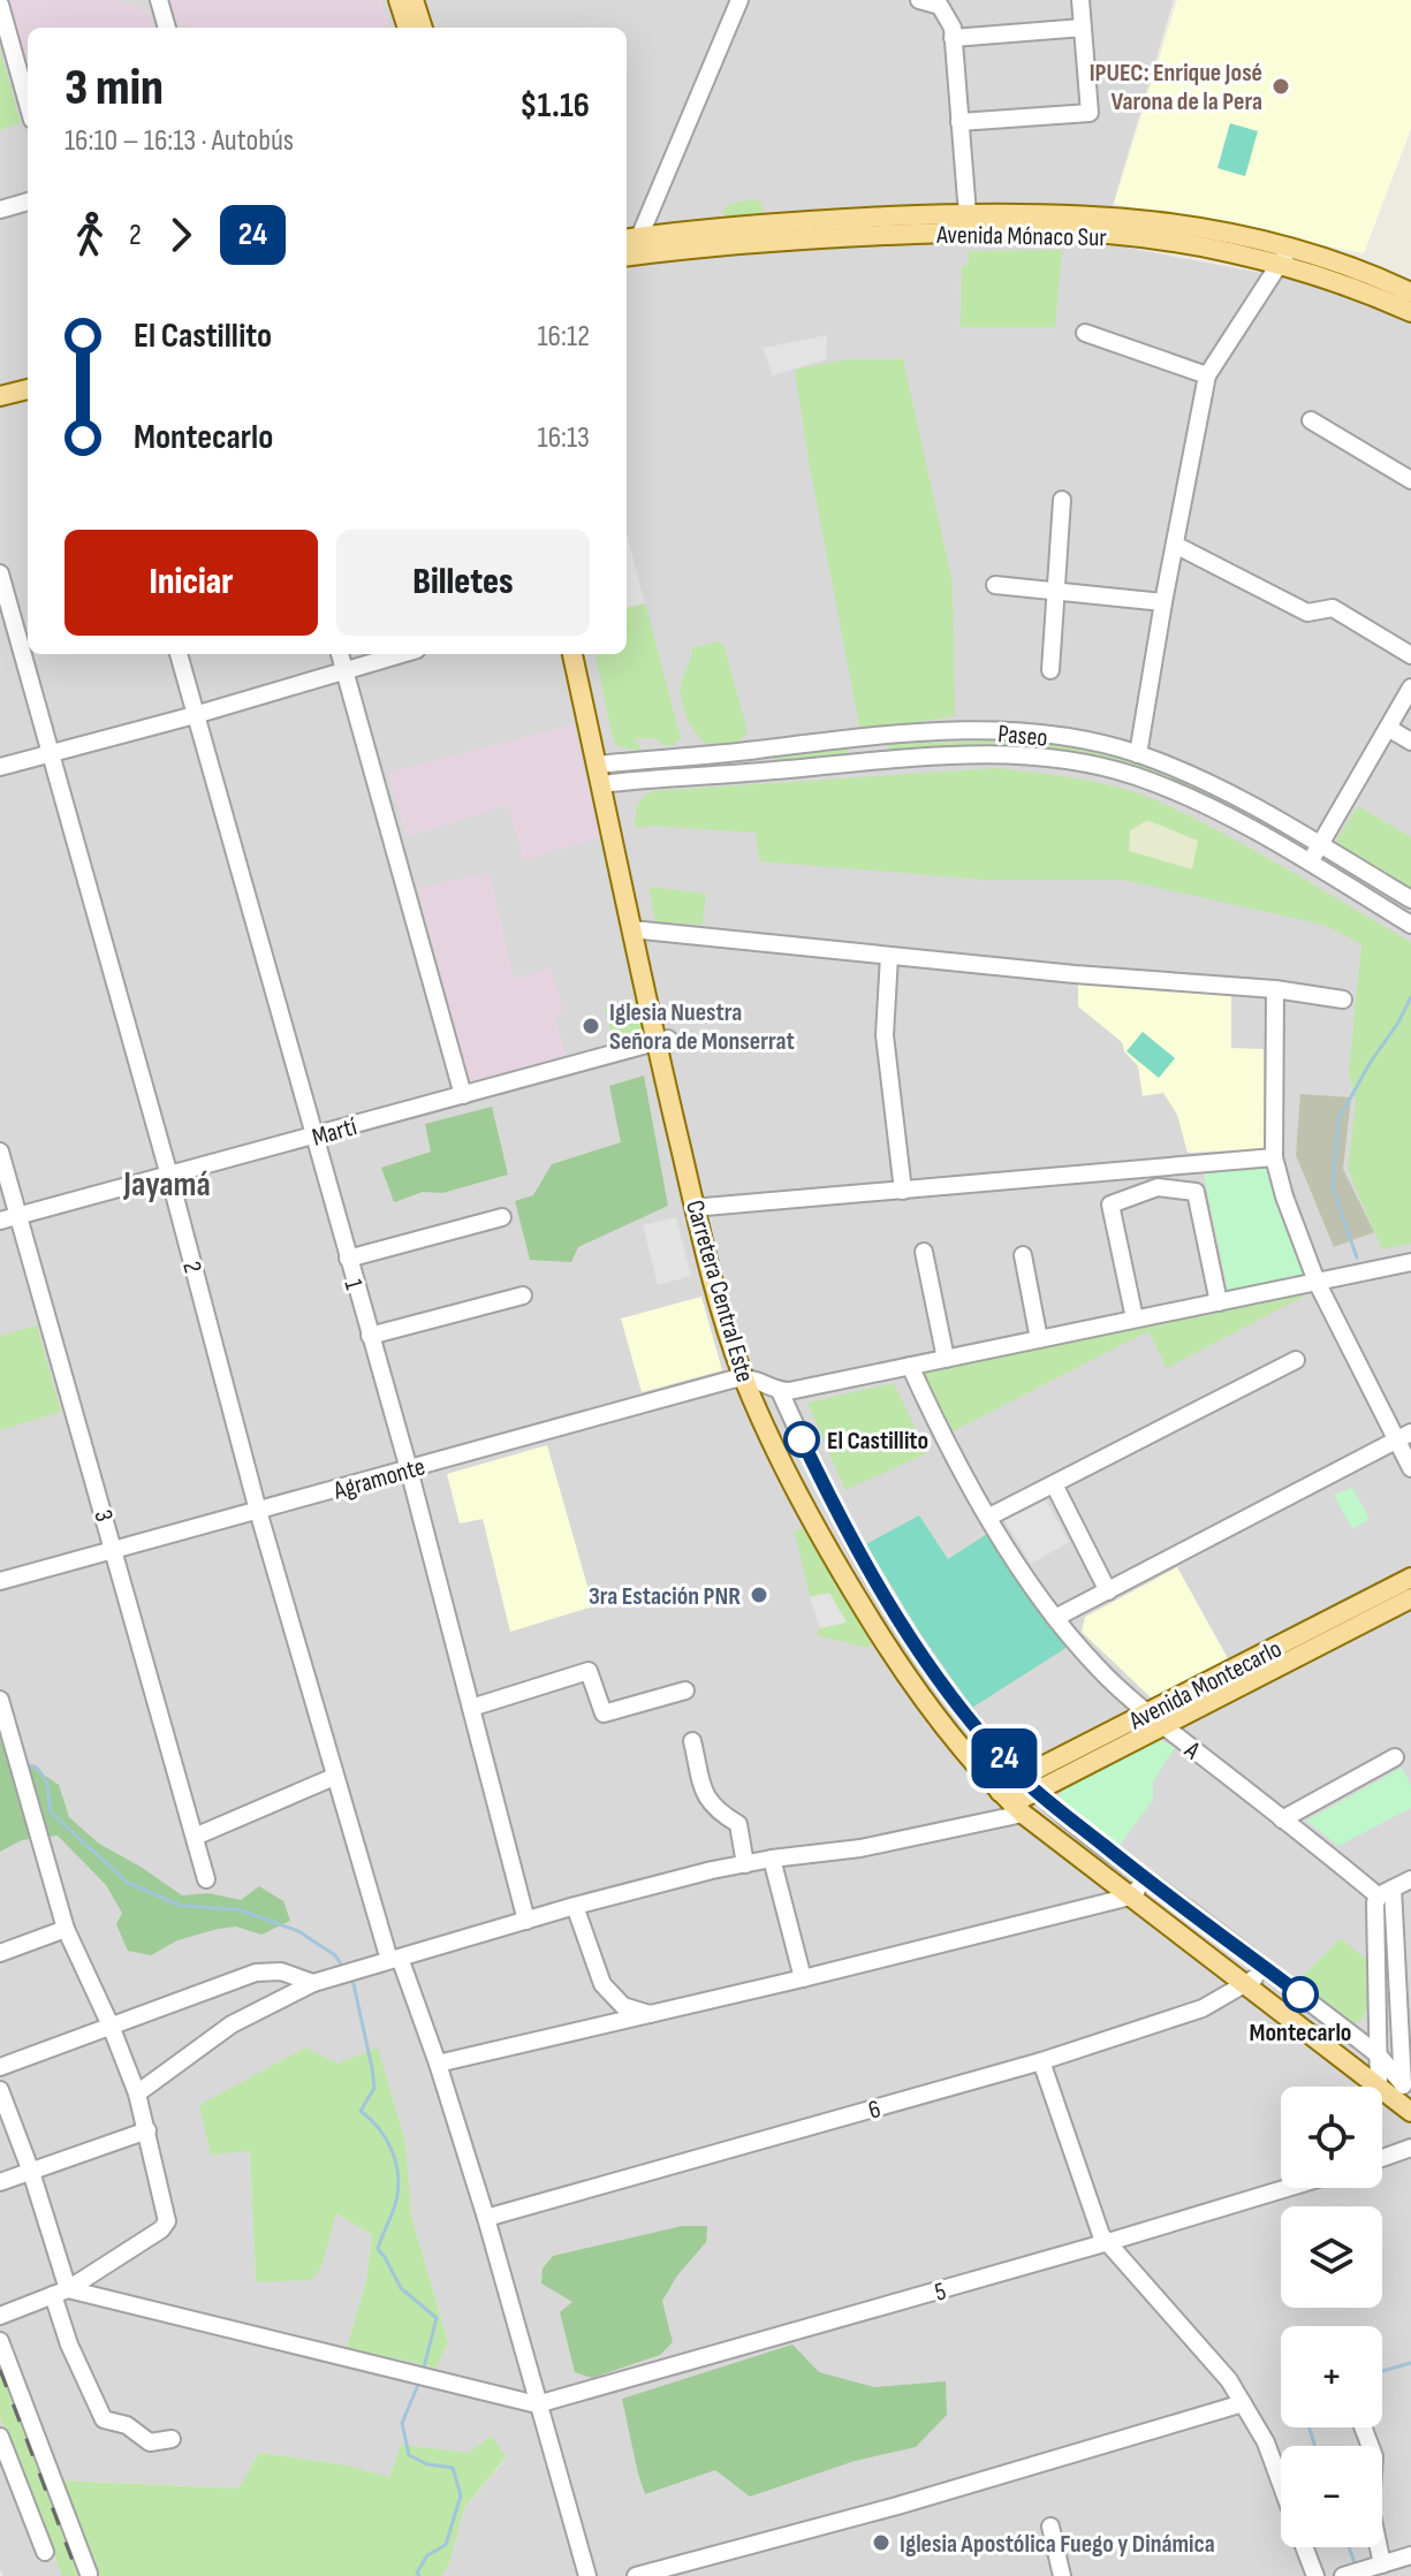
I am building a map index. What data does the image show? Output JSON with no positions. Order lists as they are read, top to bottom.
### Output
{
  "streets": {
    "main road": ["Avenida Mónaco Sur", "Carretera Central Este", "Avenida Montecarlo"],
    "street": [
      "Paseo",
      "Martí",
      "2",
      "1",
      "Agramonte",
      "3",
      "A",
      "6",
      "5"
    ]
  },
  "crossings": [
    ["Paseo", "Carretera Central Este"],
    ["Martí", "2"],
    ["Martí", "1"],
    ["Martí", "Carretera Central Este"],
    ["Martí", "3"],
    ["2", "Agramonte"],
    ["2", "6"],
    ["2", "5"],
    ["1", "Agramonte"],
    ["Carretera Central Este", "Agramonte"],
    ["Carretera Central Este", "Avenida Montecarlo"],
    ["Carretera Central Este", "6"],
    ["Agramonte", "3"],
    ["Avenida Montecarlo", "A"]
  ],
  "districts": ["Jayamá"],
  "places": [
    "IPUEC: Enrique José Varona de la Pera",
    "Iglesia Nuestra Señora de Monserrat",
    "El Castillito",
    "3ra Estación PNR",
    "Montecarlo",
    "Iglesia Apostólica Fuego y Dinámica"
  ],
  "lines": ["bus line 24"],
  "page": {
    "on_map": "24",
    "heading": ["3 min", "16:10 – 16:13 · Autobús", "$1.16"],
    "legs": ["2", "24"],
    "list": [
      {
        "name": "El Castillito",
        "value": "16:12"
      },
      {
        "name": "Montecarlo",
        "value": "16:13"
      }
    ],
    "buttons": ["Iniciar", "Billetes"],
    "map_buttons": ["+", "−"]
  }
}
